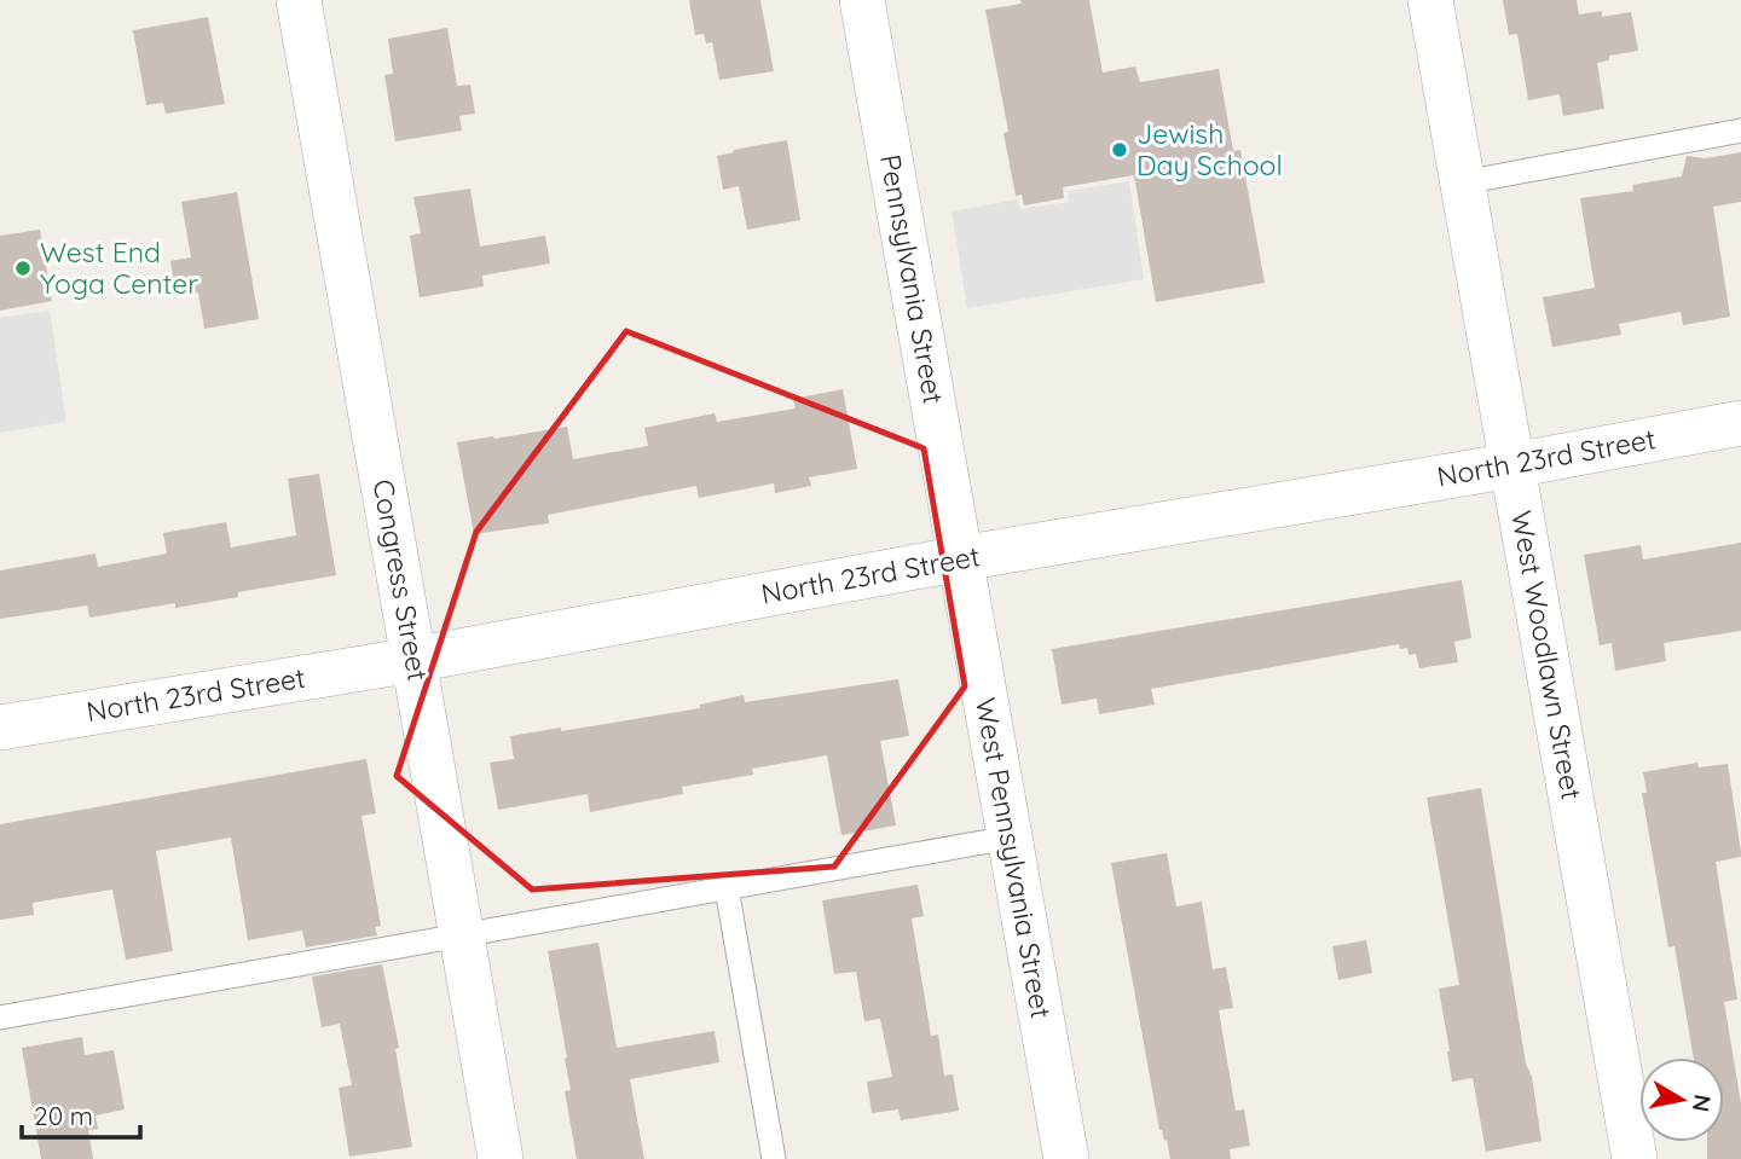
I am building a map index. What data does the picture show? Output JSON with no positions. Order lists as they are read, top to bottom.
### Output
{
  "streets": {
    "street": [
      "Pennsylvania Street",
      "North 23rd Street",
      "Congress Street",
      "West Woodlawn Street",
      "West Pennsylvania Street"
    ]
  },
  "crossings": [
    ["Pennsylvania Street", "North 23rd Street"],
    ["Pennsylvania Street", "West Pennsylvania Street"],
    ["North 23rd Street", "Congress Street"],
    ["North 23rd Street", "West Woodlawn Street"],
    ["North 23rd Street", "West Pennsylvania Street"]
  ],
  "places": ["Jewish Day School", "West End Yoga Center"],
  "scale_bar": "20 m",
  "north": "right"
}
